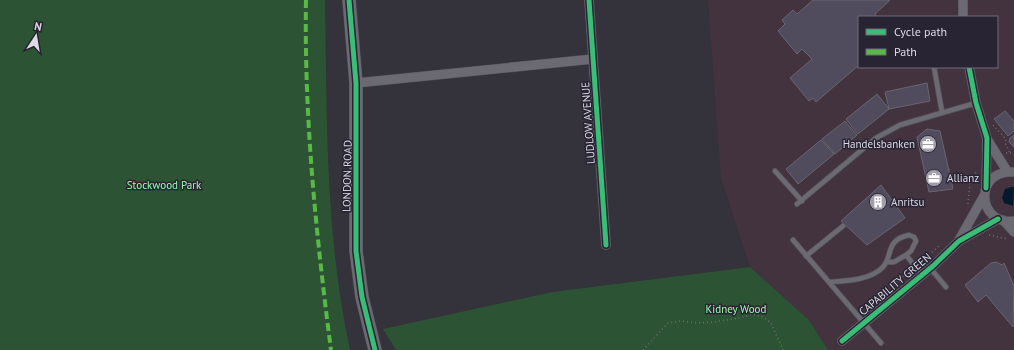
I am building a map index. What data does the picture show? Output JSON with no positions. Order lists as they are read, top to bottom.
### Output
{
  "streets": {
    "street": ["LUDLOW AVENUE", "LONDON ROAD", "CAPABILITY GREEN"]
  },
  "parks": ["Stockwood Park", "Kidney Wood"],
  "places": {
    "office": ["Handelsbanken", "Allianz"],
    "building": ["Anritsu"]
  },
  "legend": ["Cycle path", "Path"],
  "north": "top"
}
